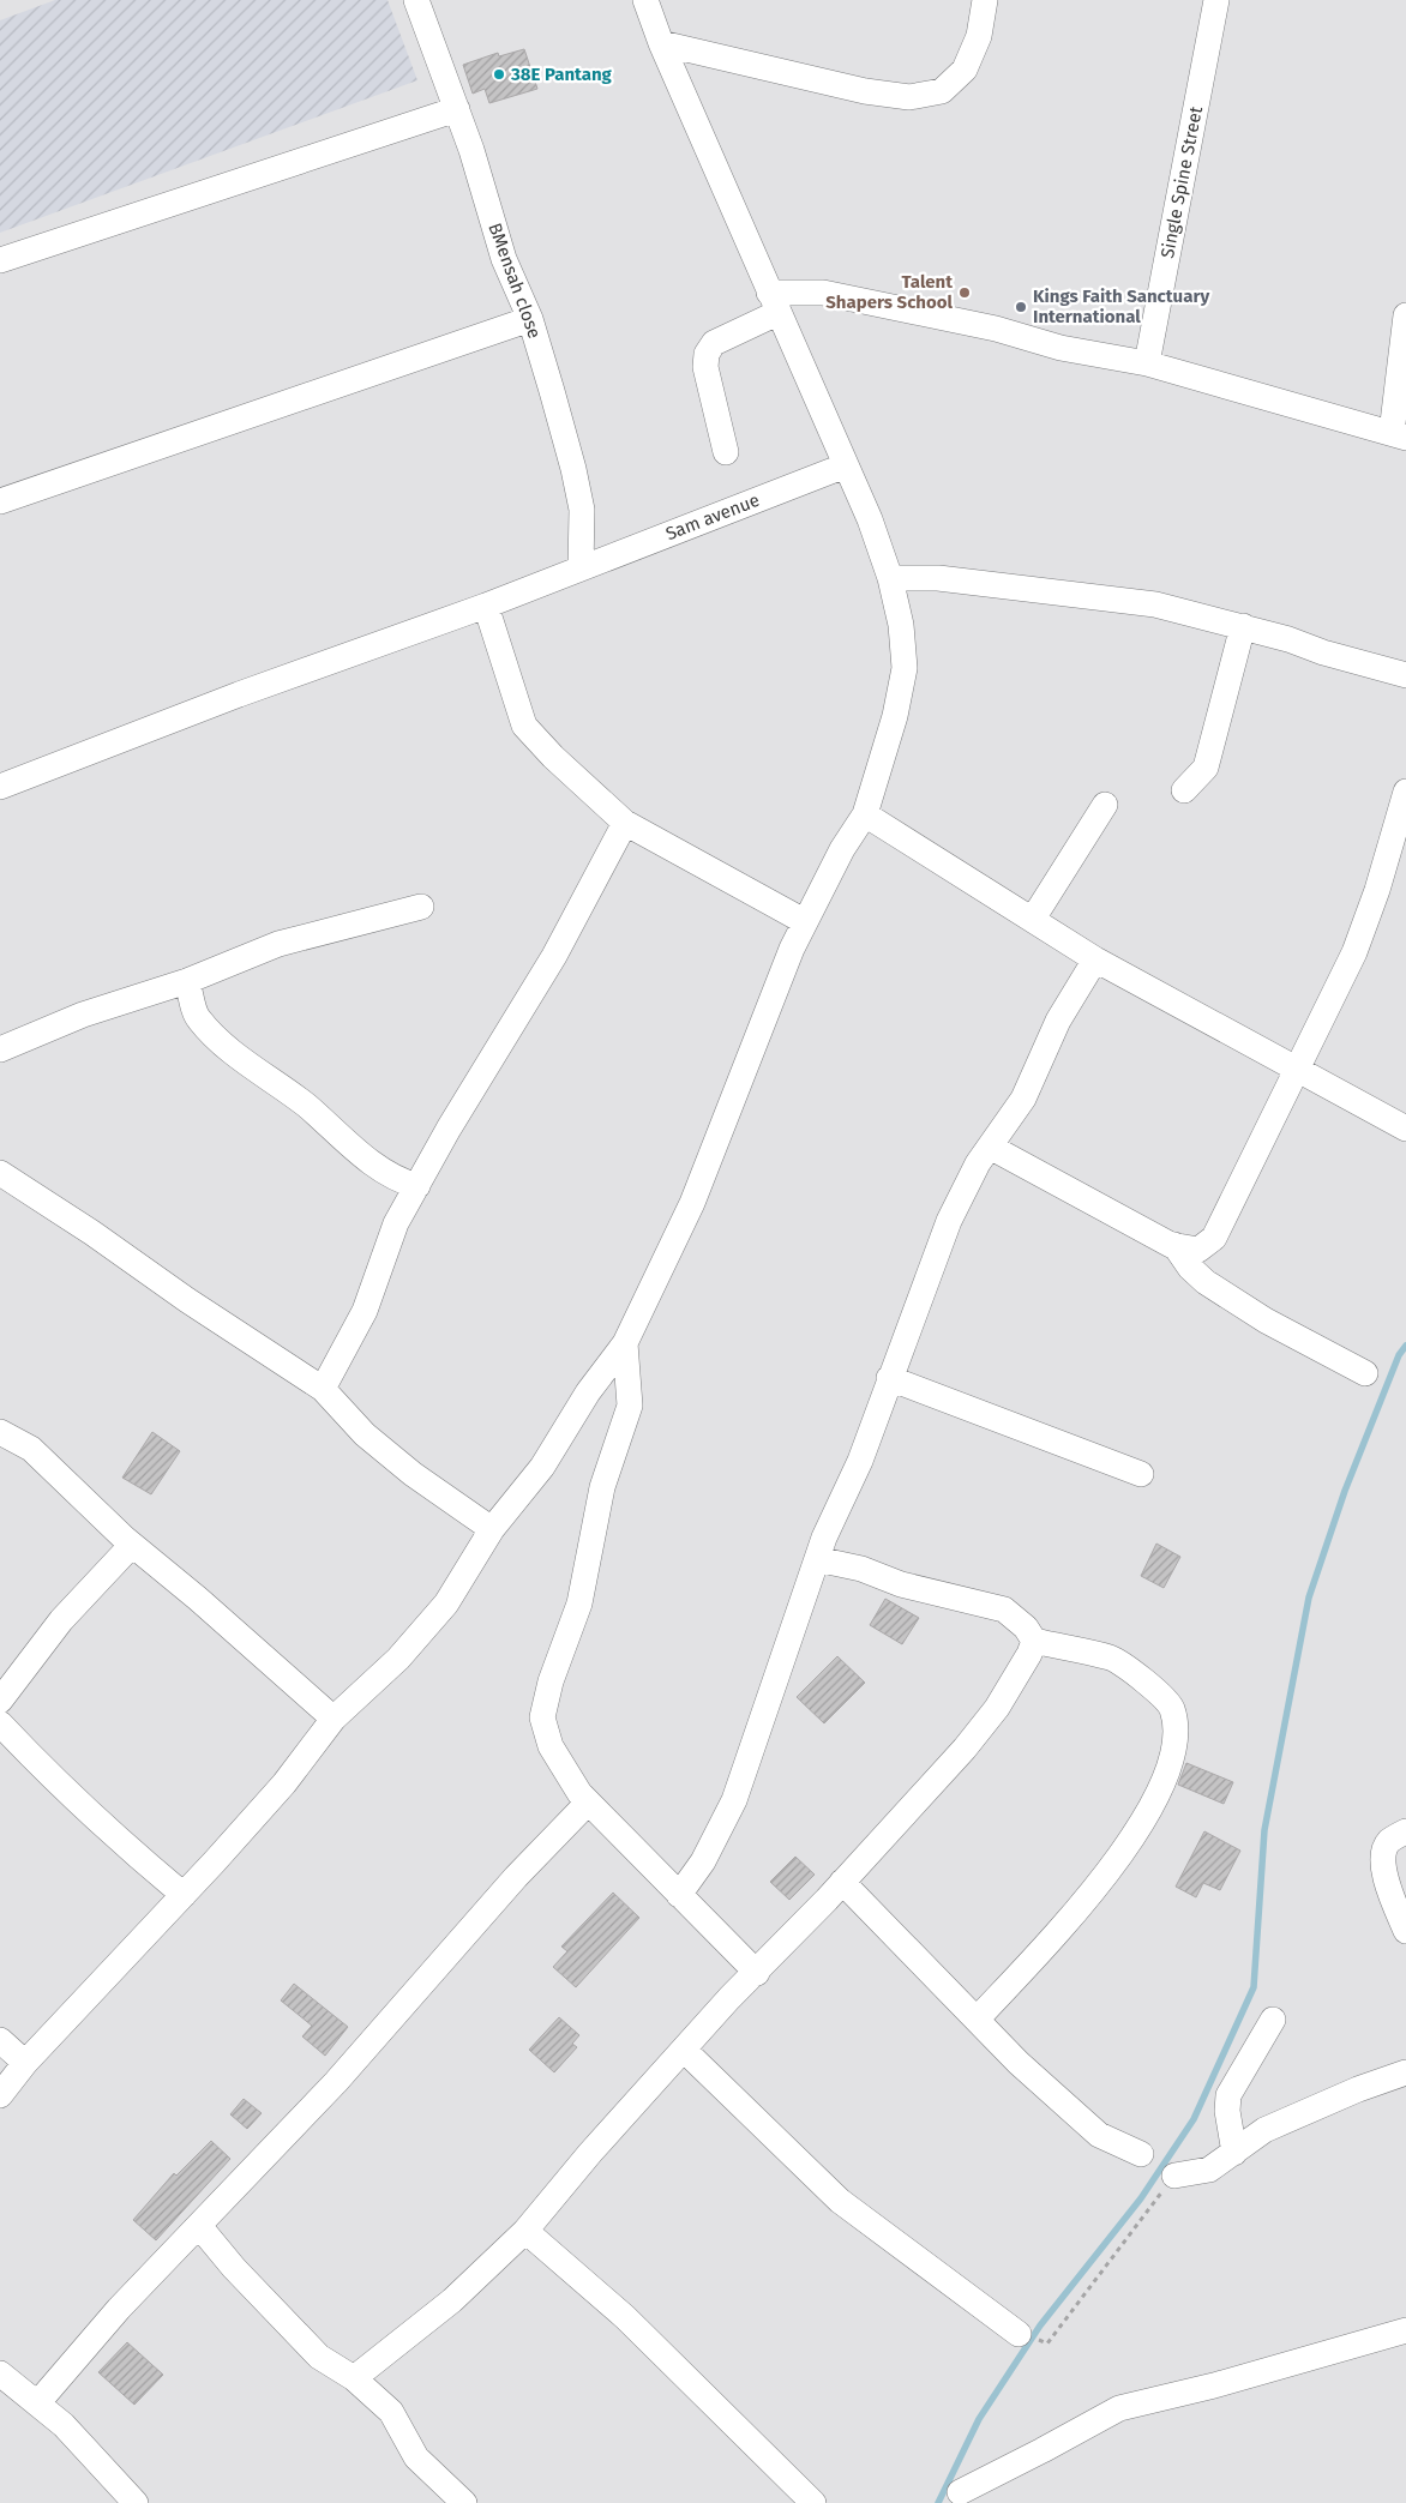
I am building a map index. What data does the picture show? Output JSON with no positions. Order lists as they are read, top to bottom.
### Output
{
  "streets": {
    "street": ["Single Spine Street", "BMensah close", "Sam avenue"]
  },
  "crossings": [
    ["BMensah close", "Sam avenue"]
  ],
  "places": ["38E Pantang", "Talent Shapers School", "Kings Faith Sanctuary International"]
}
